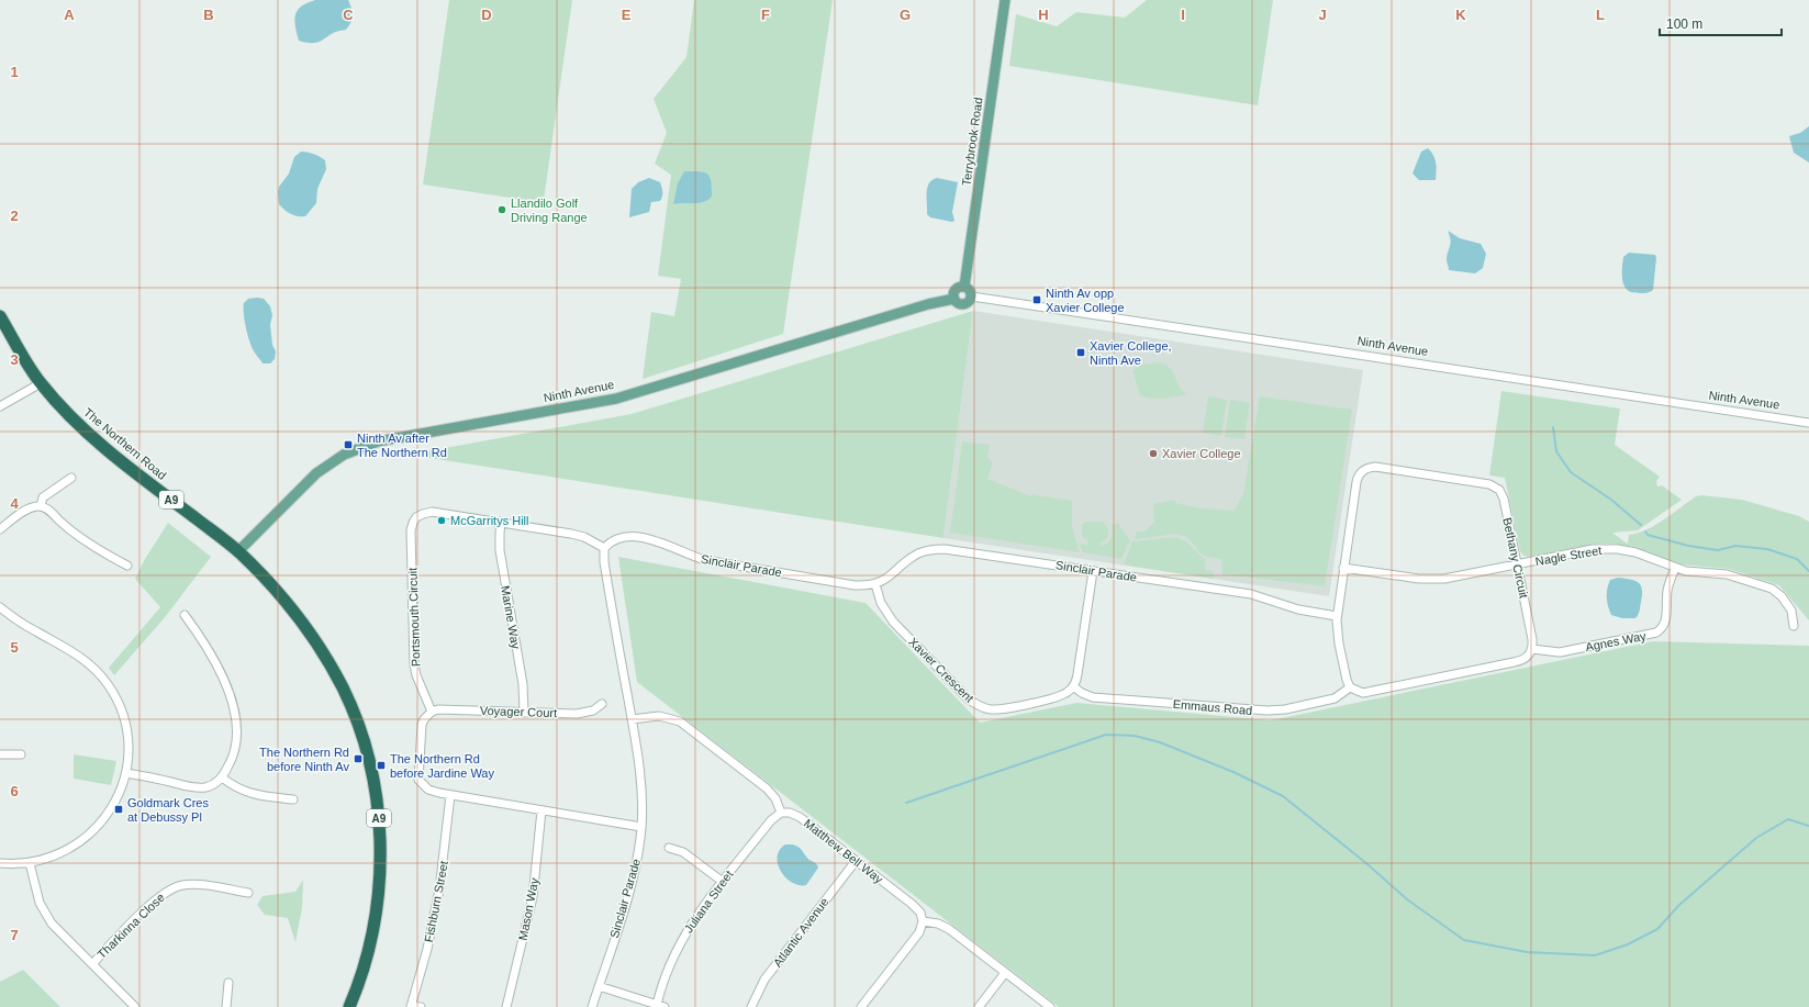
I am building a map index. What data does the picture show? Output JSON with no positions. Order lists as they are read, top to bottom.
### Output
{
  "streets": {
    "highway": ["The Northern Road", "A9"],
    "main road": ["Terrybrook Road", "Ninth Avenue"],
    "street": [
      "Nagle Street",
      "Bethany Circuit",
      "Sinclair Parade",
      "Portsmouth Circuit",
      "Marine Way",
      "Agnes Way",
      "Xavier Crescent",
      "Emmaus Road",
      "Voyager Court",
      "Matthew Bell Way",
      "Fishburn Street",
      "Juliana Street",
      "Mason Way",
      "Tharkinna Close",
      "Atlantic Avenue"
    ]
  },
  "crossings": [
    ["Terrybrook Road", "Ninth Avenue"],
    ["Ninth Avenue", "The Northern Road"],
    ["Nagle Street", "Bethany Circuit"],
    ["Nagle Street", "Agnes Way"],
    ["Bethany Circuit", "Sinclair Parade"],
    ["Bethany Circuit", "Agnes Way"],
    ["Bethany Circuit", "Emmaus Road"],
    ["Sinclair Parade", "Portsmouth Circuit"],
    ["Sinclair Parade", "Xavier Crescent"],
    ["Portsmouth Circuit", "Marine Way"],
    ["Portsmouth Circuit", "Voyager Court"],
    ["Marine Way", "Voyager Court"],
    ["Xavier Crescent", "Emmaus Road"],
    ["Matthew Bell Way", "Juliana Street"],
    ["Matthew Bell Way", "Atlantic Avenue"]
  ],
  "places": {
    "other": ["Llandilo Golf Driving Range", "Xavier College", "McGarritys Hill"],
    "transit": [
      "Ninth Av opp Xavier College",
      "Xavier College, Ninth Ave",
      "Ninth Av after The Northern Rd",
      "The Northern Rd before Ninth Av",
      "The Northern Rd before Jardine Way",
      "Goldmark Cres at Debussy Pl"
    ]
  },
  "scale_bar": "100 m",
  "grid": {
    "columns": [
      "A",
      "B",
      "C",
      "D",
      "E",
      "F",
      "G",
      "H",
      "I",
      "J",
      "K",
      "L"
    ],
    "rows": [
      "1",
      "2",
      "3",
      "4",
      "5",
      "6",
      "7"
    ]
  }
}
